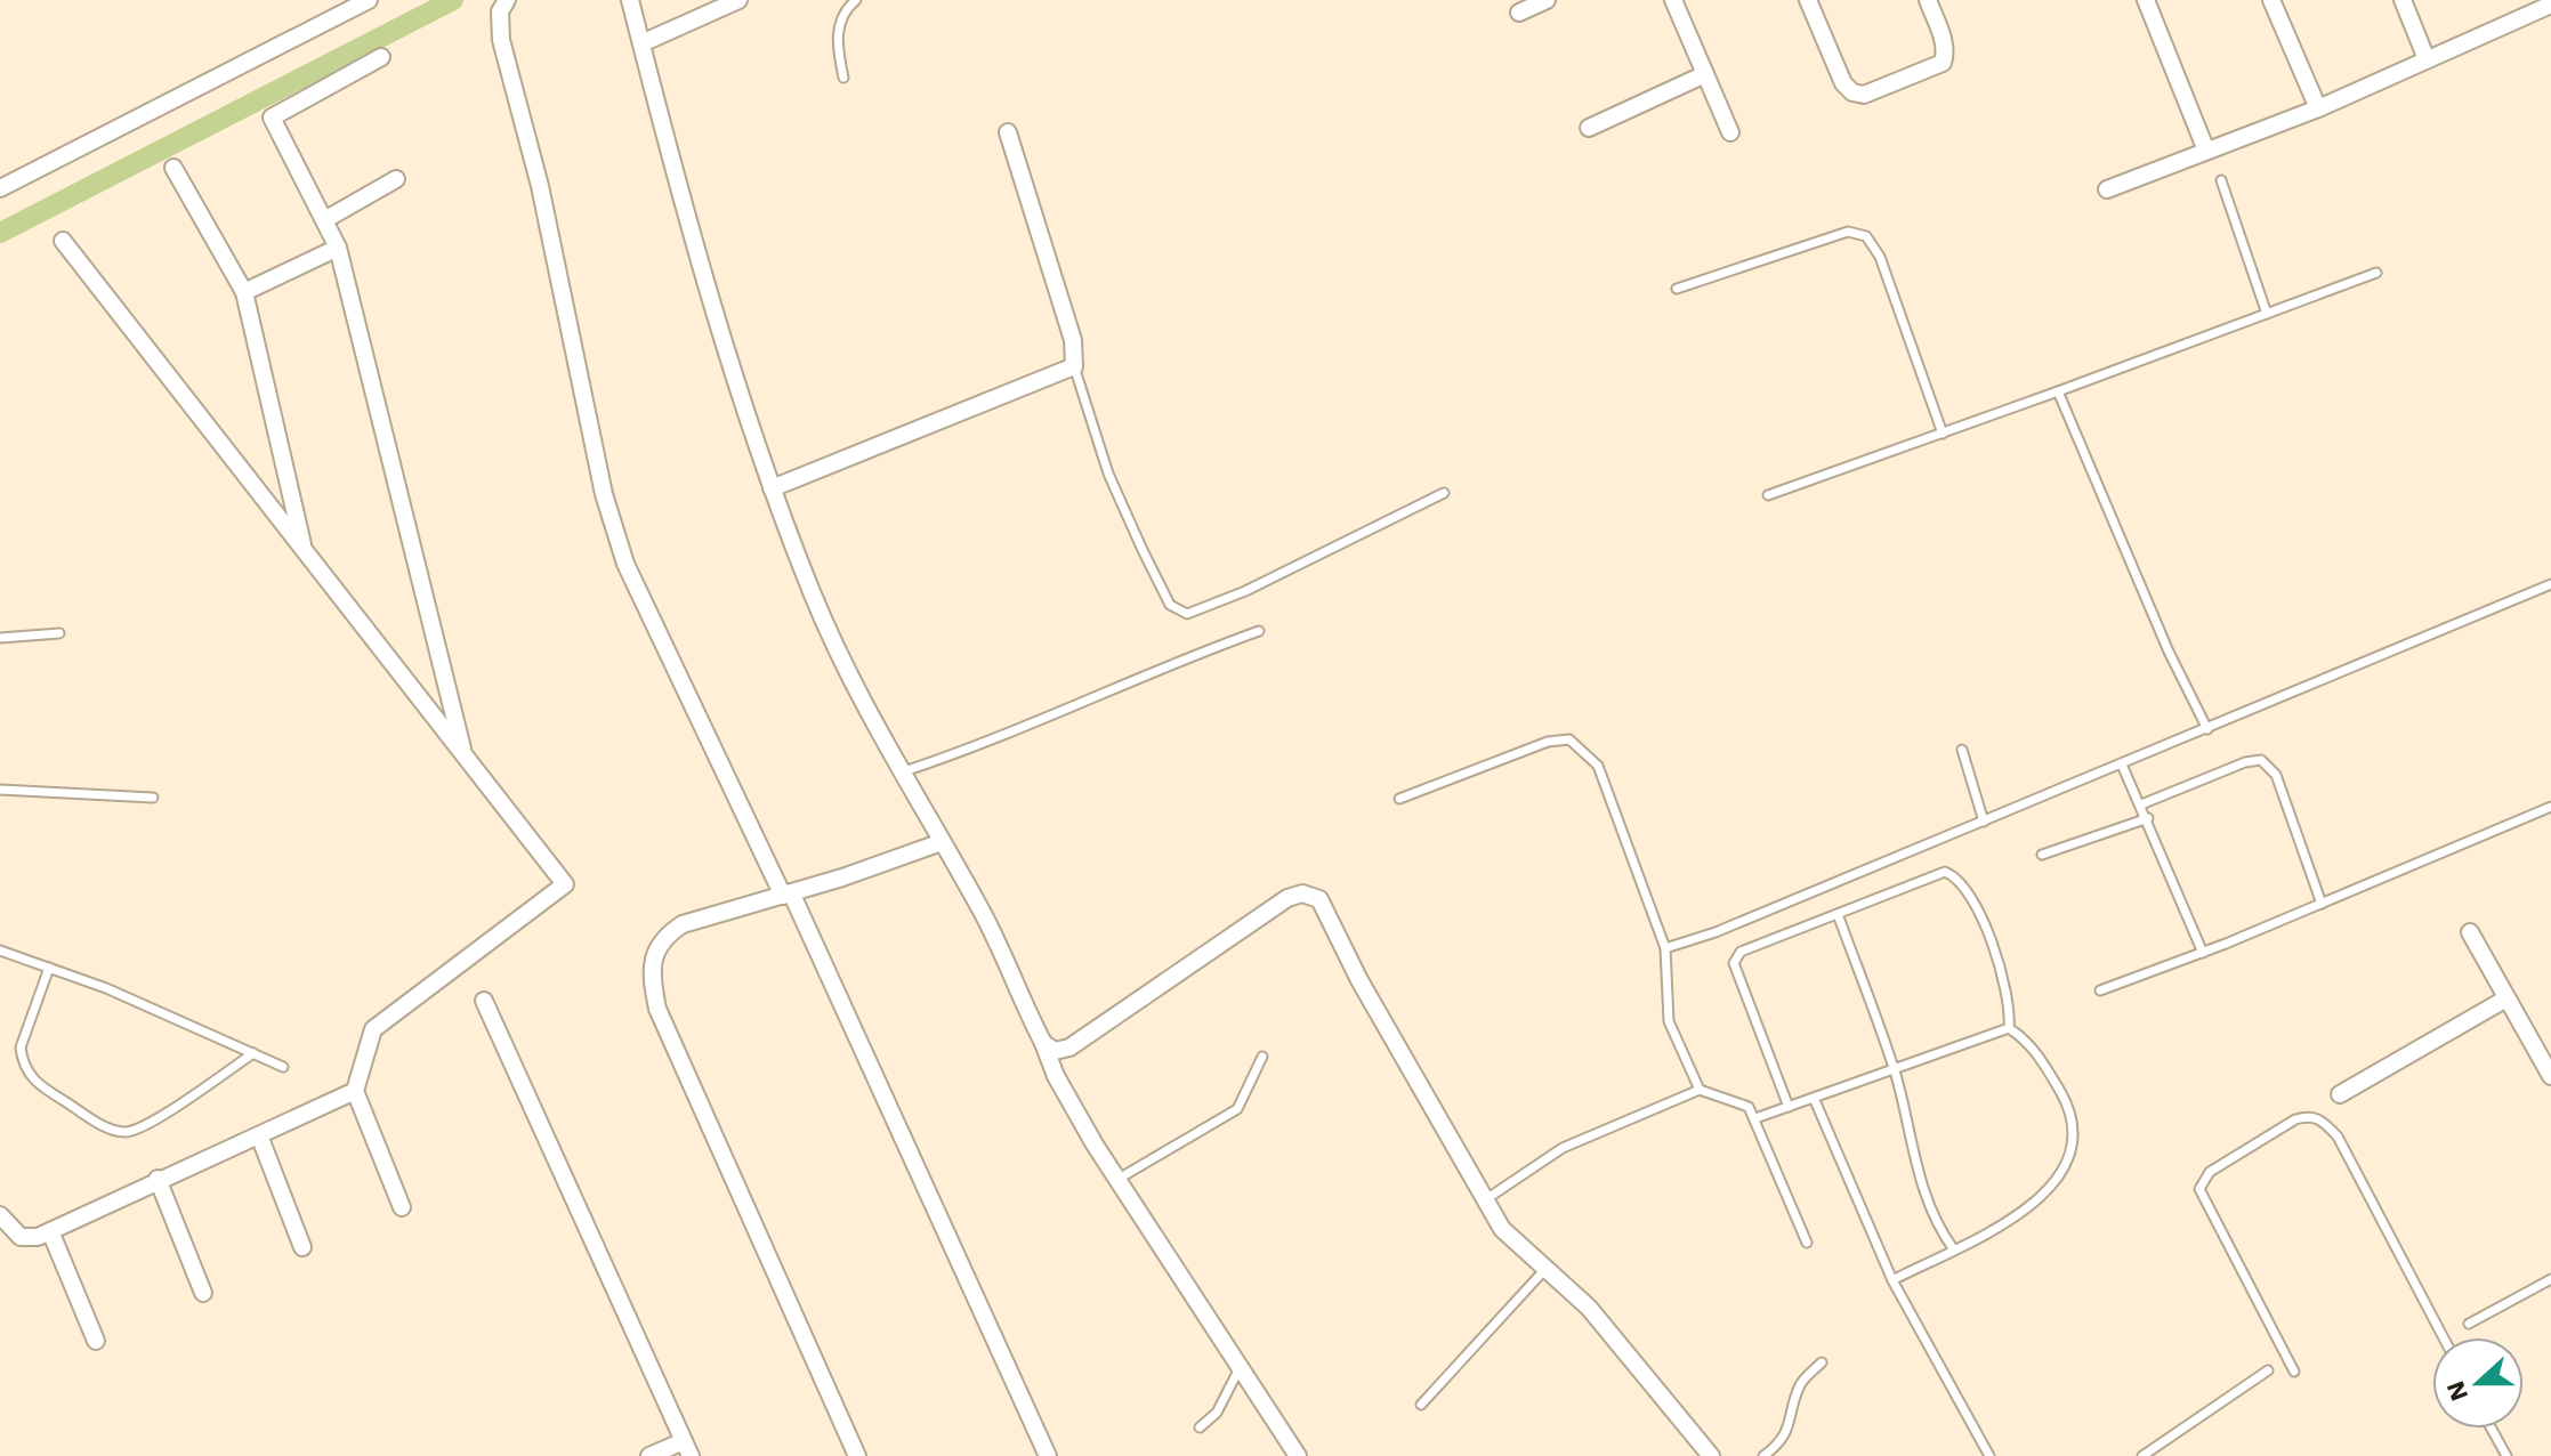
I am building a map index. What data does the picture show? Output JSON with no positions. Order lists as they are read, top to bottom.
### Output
{
  "north": "left"
}
